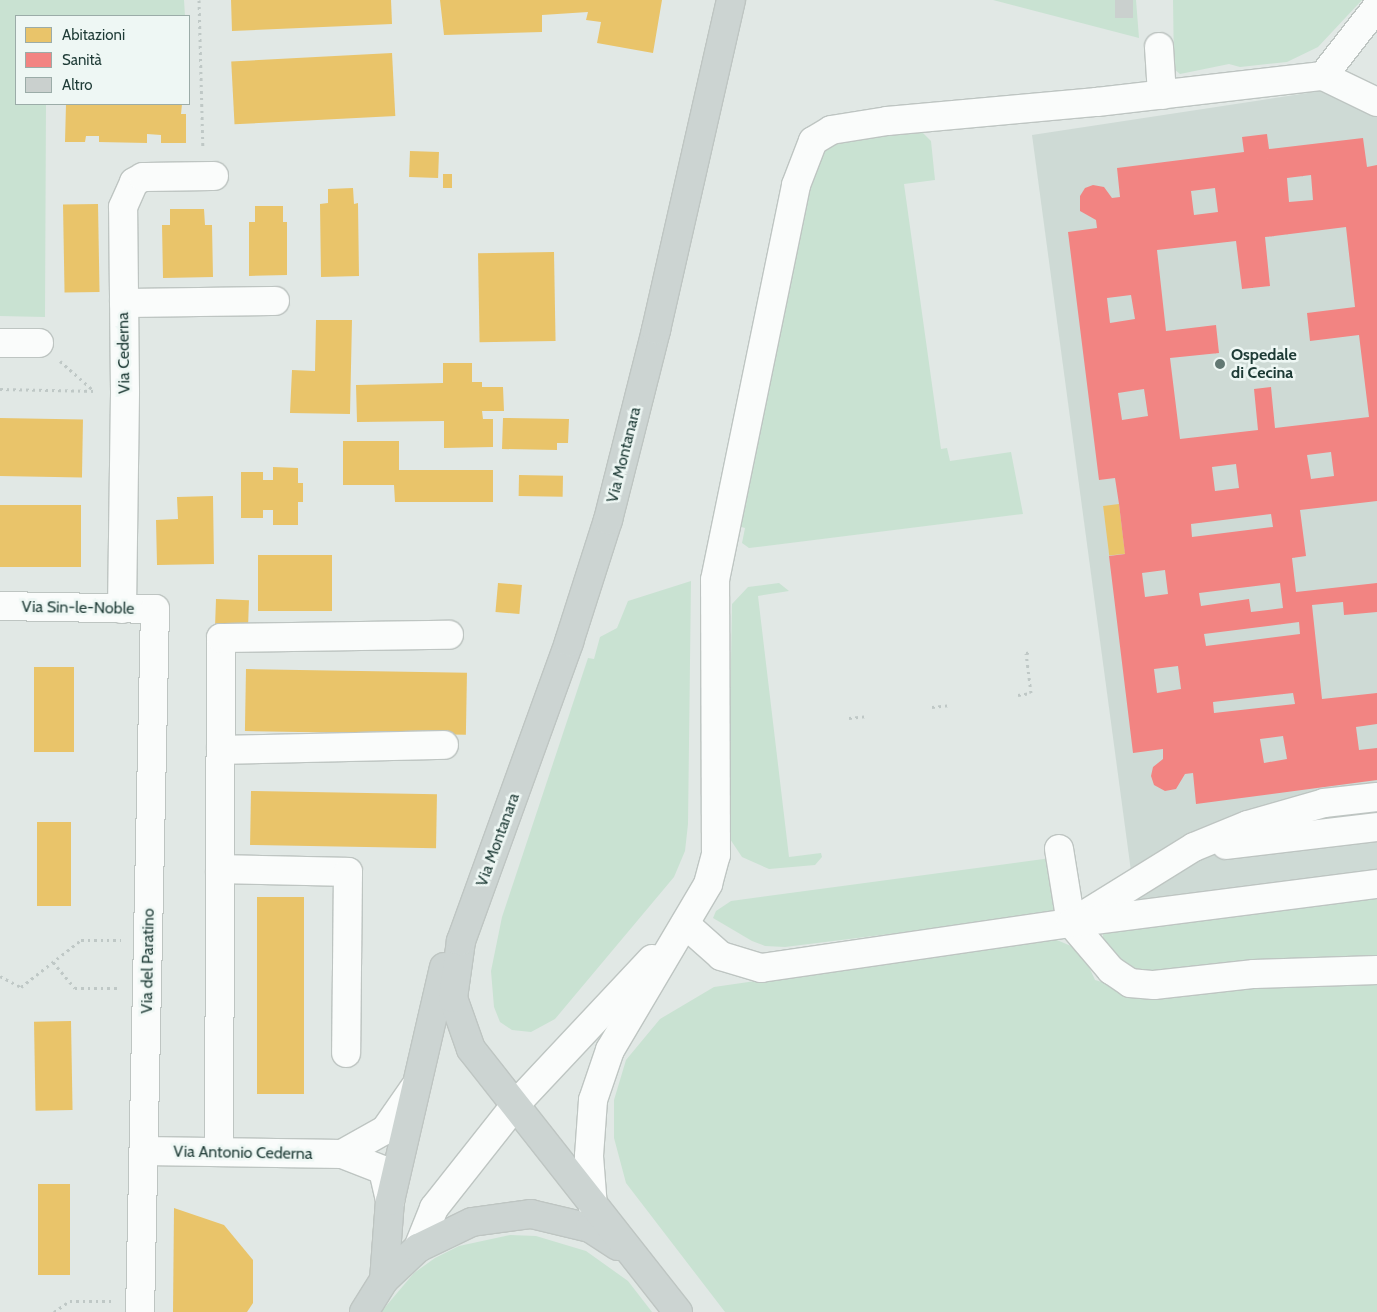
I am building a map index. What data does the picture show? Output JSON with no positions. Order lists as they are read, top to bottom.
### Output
{
  "streets": {
    "main road": ["Via Montanara"],
    "street": [
      "Via Cederna",
      "Via Sin-le-Noble",
      "Via del Paratino",
      "Via Antonio Cederna"
    ]
  },
  "crossings": [
    ["Via Cederna", "Via Sin-le-Noble"],
    ["Via Sin-le-Noble", "Via del Paratino"],
    ["Via del Paratino", "Via Antonio Cederna"]
  ],
  "places": ["Ospedale di Cecina"],
  "legend": ["Abitazioni", "Sanità", "Altro"]
}
